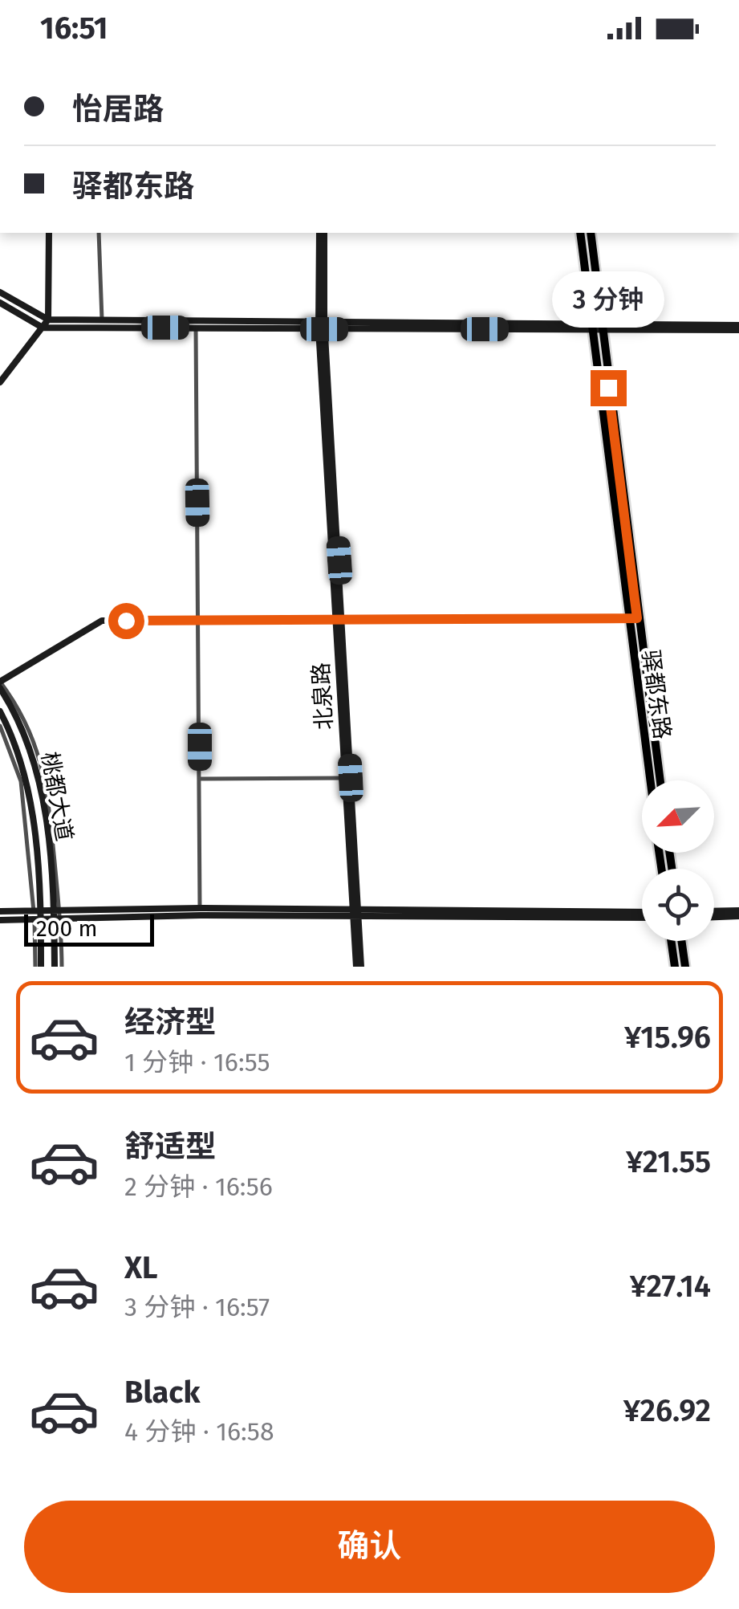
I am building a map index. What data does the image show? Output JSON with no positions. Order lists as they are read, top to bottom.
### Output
{
  "streets": {
    "highway": ["驿都东路"],
    "street": ["北泉路", "桃都大道"]
  },
  "scale_bar": "200 m",
  "north": "bottom left",
  "page": {
    "status": "16:51",
    "banner": ["怡居路", "驿都东路"],
    "bubble": "3 分钟",
    "scale": "200 m",
    "list": [
      {
        "name": "经济型",
        "note": "1 分钟 · 16:55",
        "value": "¥15.96"
      },
      {
        "name": "舒适型",
        "note": "2 分钟 · 16:56",
        "value": "¥21.55"
      },
      {
        "name": "XL",
        "note": "3 分钟 · 16:57",
        "value": "¥27.14"
      },
      {
        "name": "Black",
        "note": "4 分钟 · 16:58",
        "value": "¥26.92"
      }
    ],
    "buttons": "确认"
  }
}
